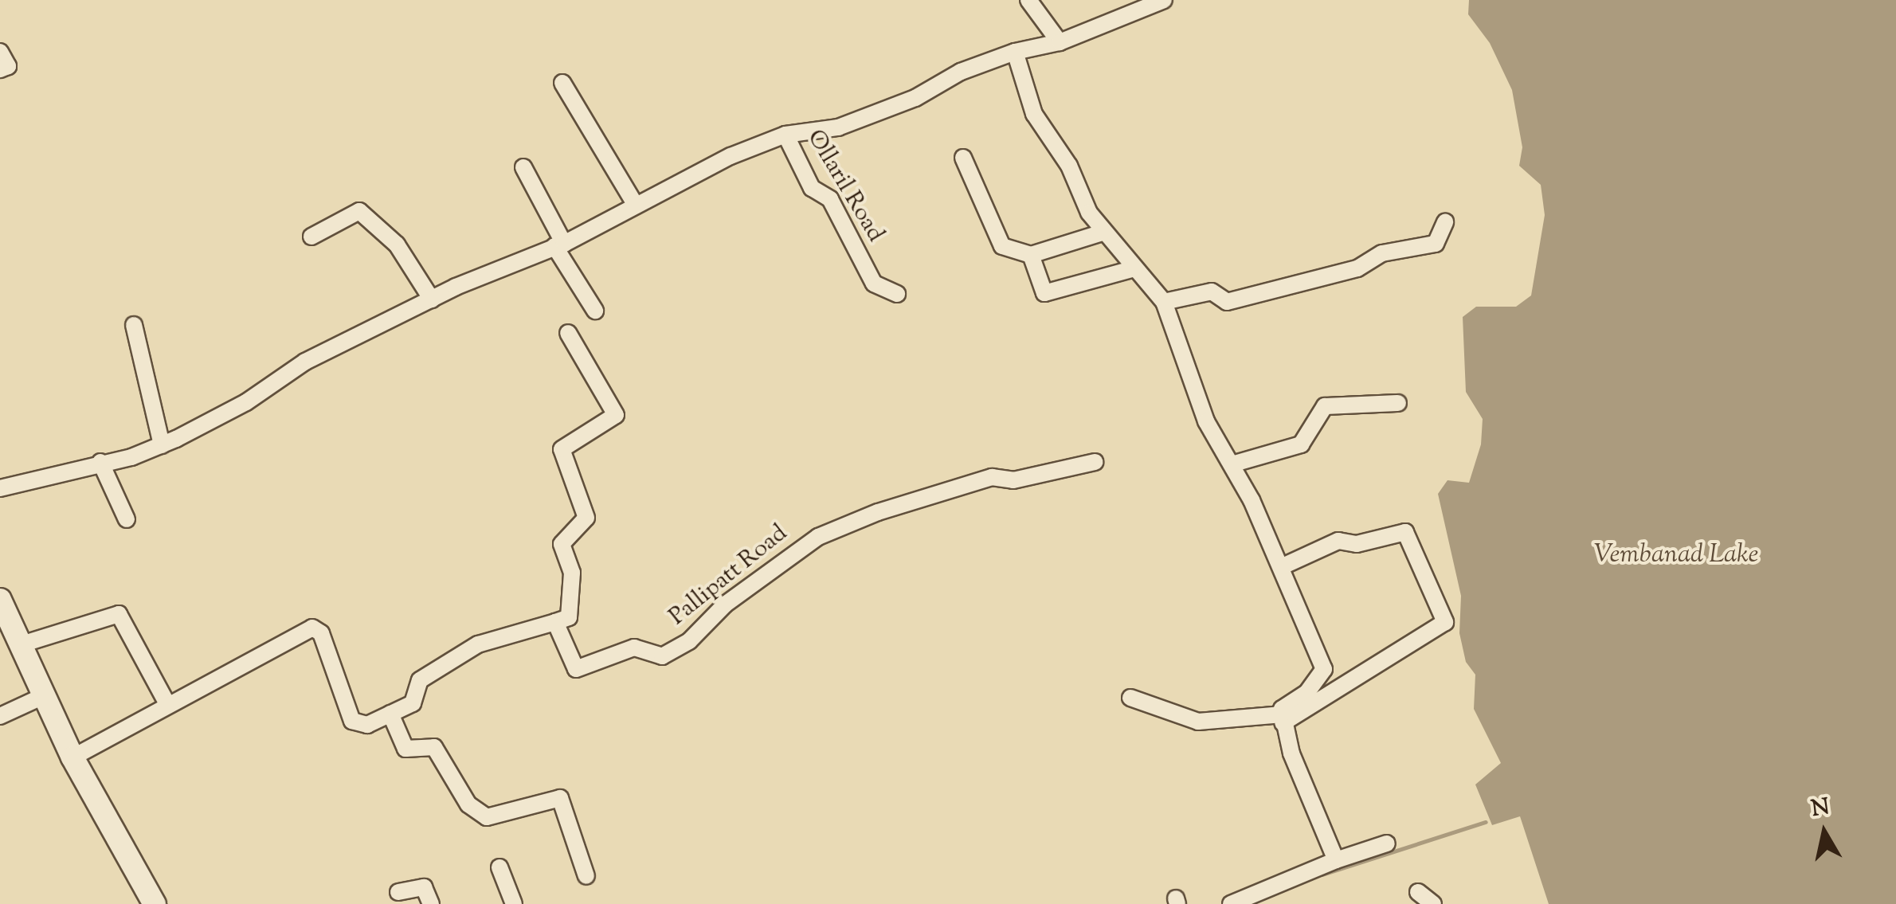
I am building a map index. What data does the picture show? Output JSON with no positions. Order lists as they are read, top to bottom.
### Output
{
  "streets": {
    "street": ["Ollaril Road", "Pallipatt Road"]
  },
  "water": ["Vembanad Lake"],
  "north": "top"
}
